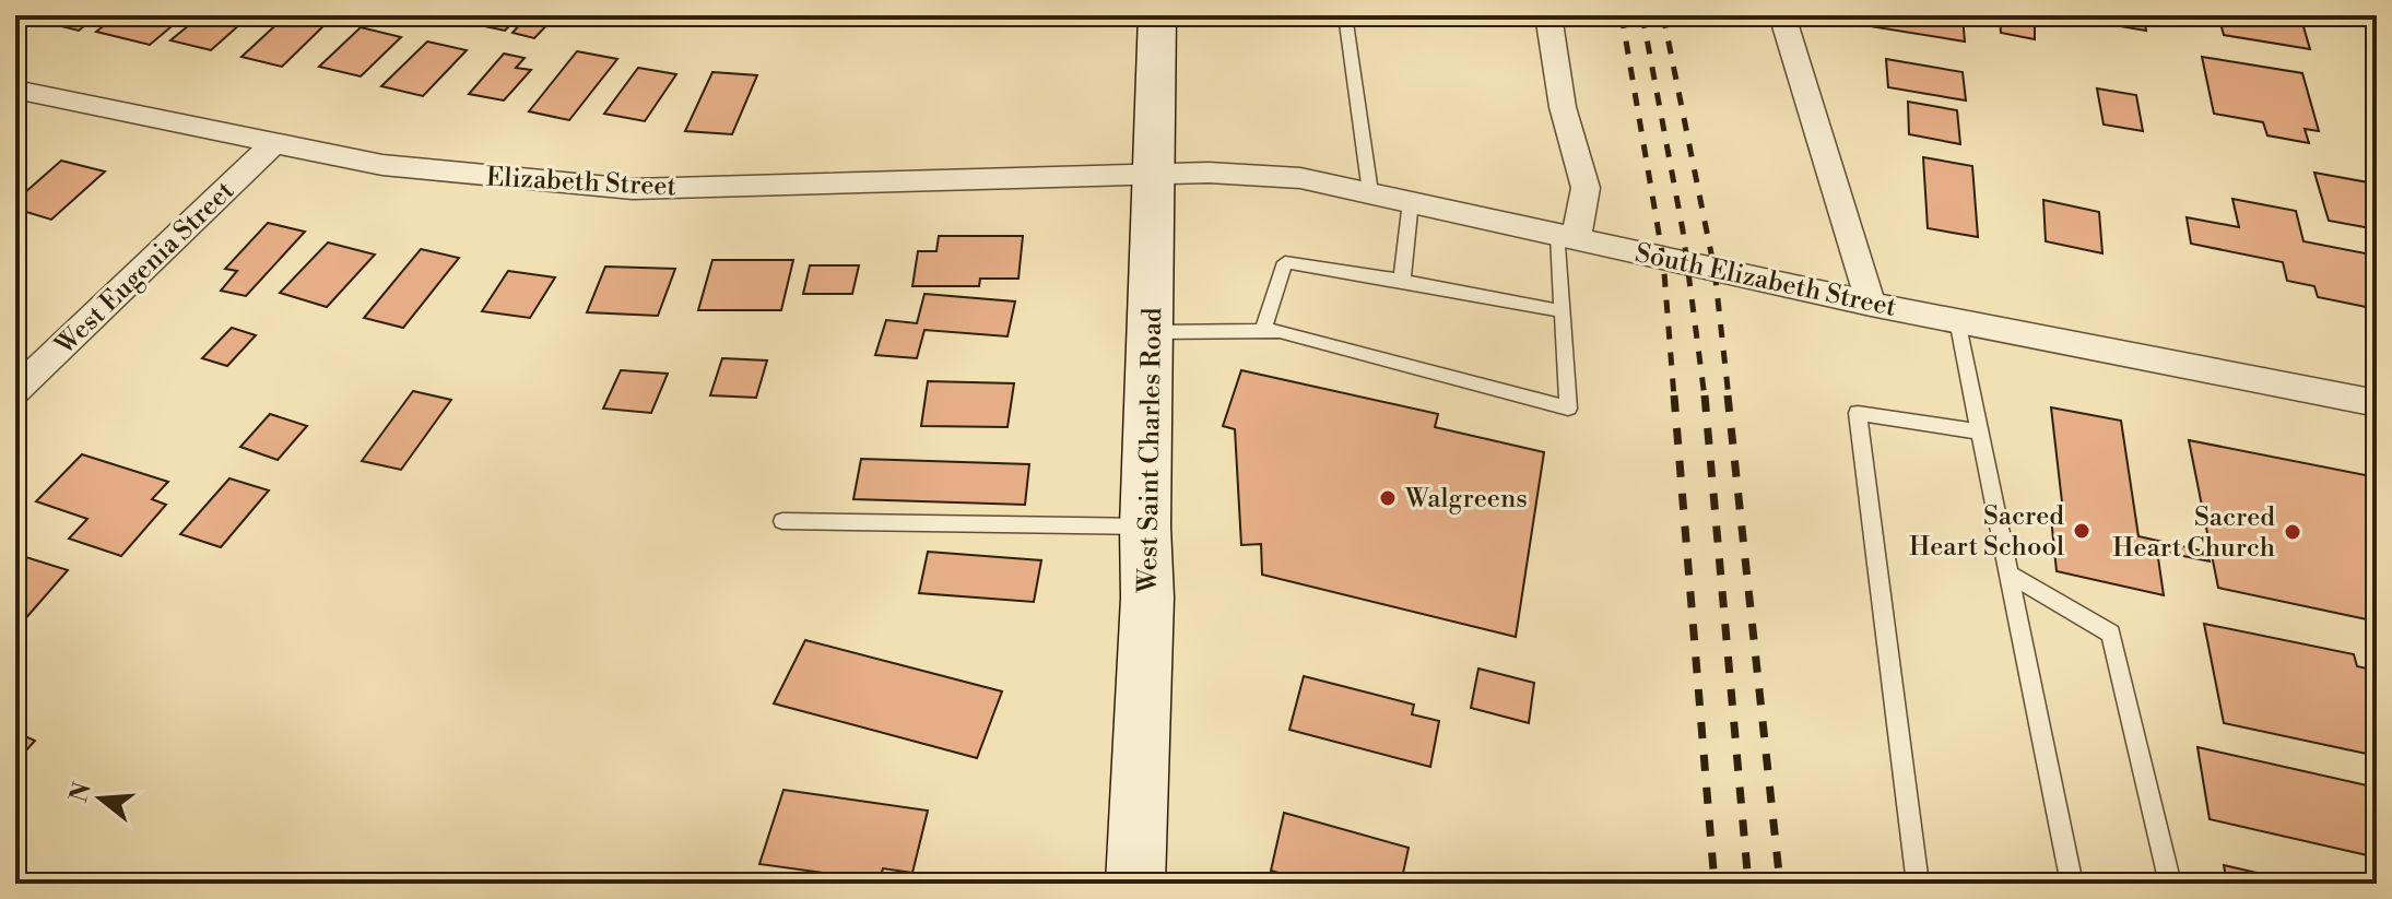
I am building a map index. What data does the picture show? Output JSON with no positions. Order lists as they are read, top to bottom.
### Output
{
  "streets": {
    "main road": ["West Saint Charles Road"],
    "street": ["Elizabeth Street", "West Eugenia Street", "South Elizabeth Street"]
  },
  "crossings": [
    ["Elizabeth Street", "West Eugenia Street"],
    ["Elizabeth Street", "South Elizabeth Street"],
    ["Elizabeth Street", "West Saint Charles Road"],
    ["South Elizabeth Street", "West Saint Charles Road"]
  ],
  "places": ["Walgreens", "Sacred Heart School", "Sacred Heart Church"],
  "north": "left"
}
